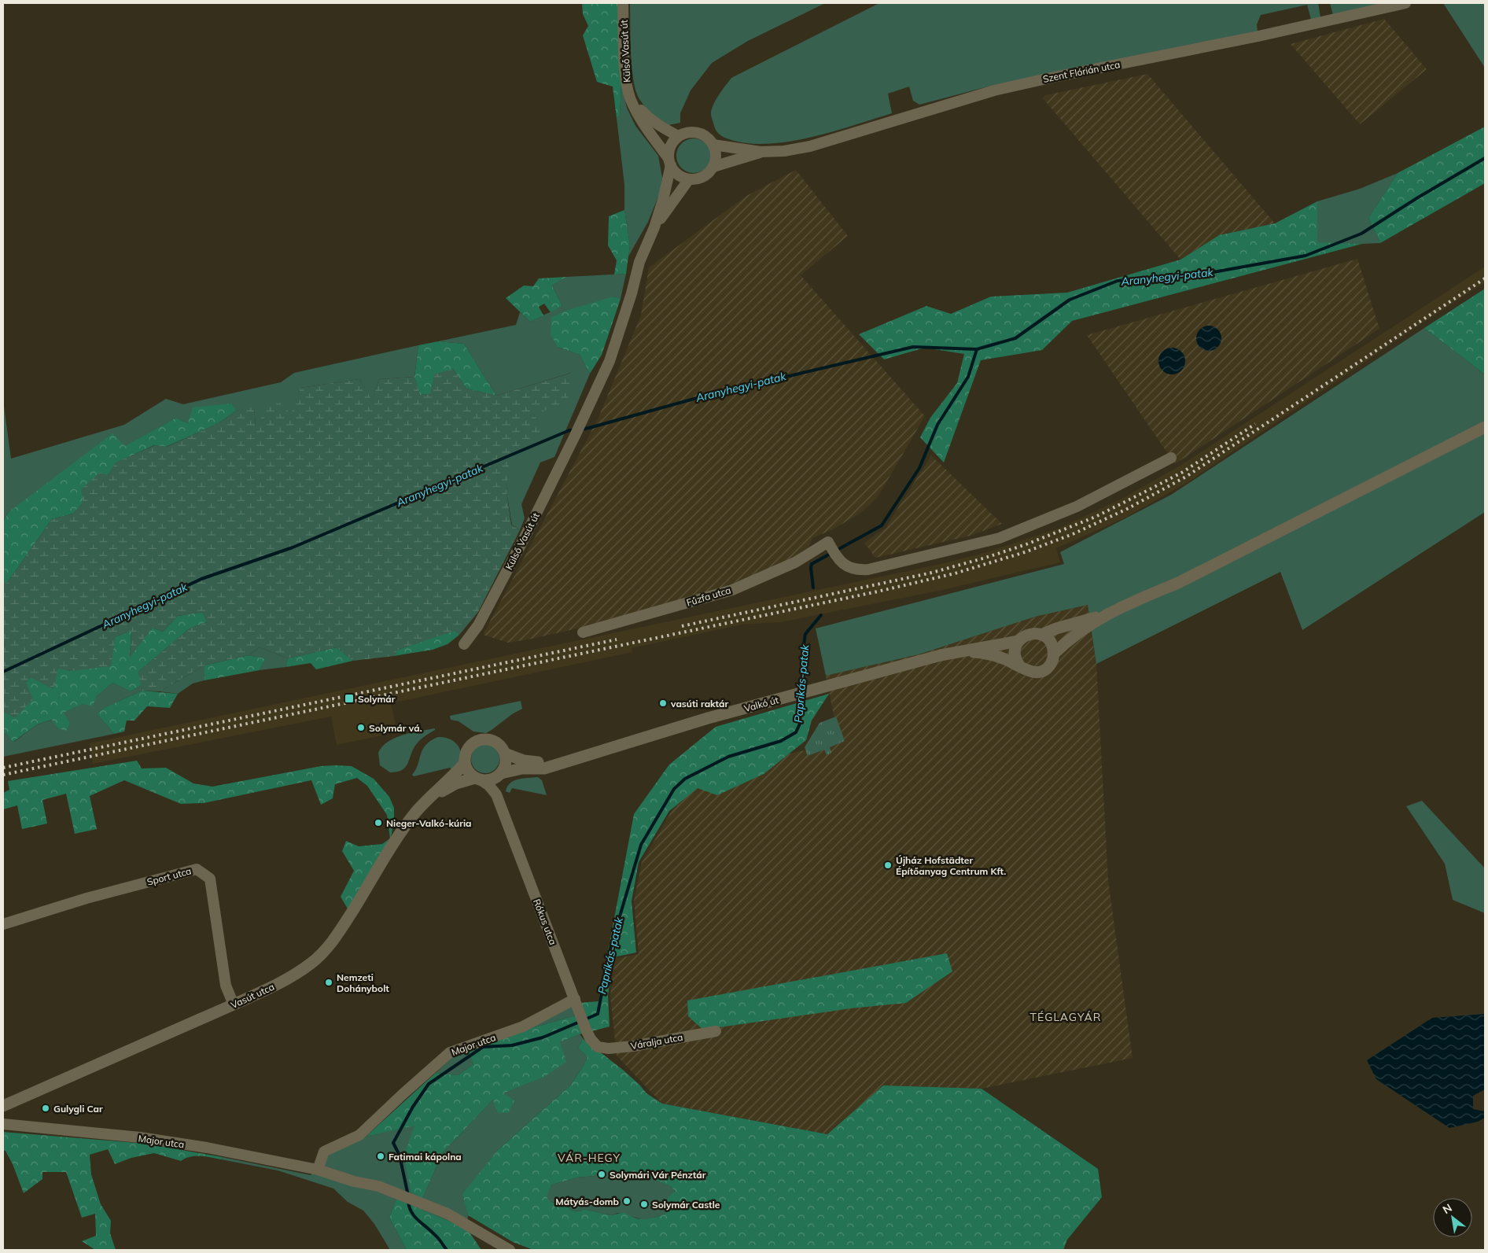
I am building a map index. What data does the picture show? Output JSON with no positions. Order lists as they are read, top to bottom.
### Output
{
  "streets": {
    "street": [
      "Külső Vasút út",
      "Szent Flórián utca",
      "Fűzfa utca",
      "Valkó út",
      "Sport utca",
      "Rókus utca",
      "Vasút utca",
      "Váralja utca",
      "Major utca"
    ]
  },
  "crossings": [
    ["Külső Vasút út", "Szent Flórián utca"],
    ["Valkó út", "Rókus utca"],
    ["Valkó út", "Vasút utca"],
    ["Sport utca", "Vasút utca"],
    ["Rókus utca", "Vasút utca"],
    ["Rókus utca", "Váralja utca"],
    ["Rókus utca", "Major utca"]
  ],
  "districts": ["TÉGLAGYÁR", "VÁR-HEGY"],
  "water": ["Aranyhegyi-patak", "Paprikás-patak"],
  "places": {
    "transit": ["Solymár"],
    "other": [
      "vasúti raktár",
      "Solymár vá.",
      "Nieger-Valkó-kúria",
      "Újház Hofstädter Építőanyag Centrum Kft.",
      "Nemzeti Dohánybolt",
      "Gulygli Car",
      "Fatimai kápolna",
      "Solymári Vár Pénztár",
      "Mátyás-domb",
      "Solymár Castle"
    ]
  },
  "north": "top left"
}
